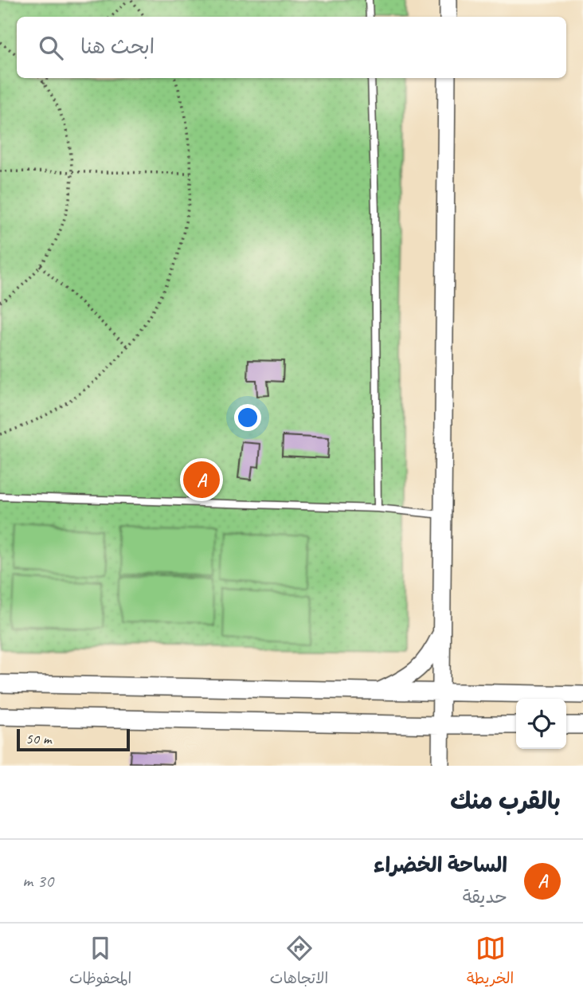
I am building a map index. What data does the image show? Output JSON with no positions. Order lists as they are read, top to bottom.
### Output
{
  "scale_bar": "50 m",
  "page": {
    "search": "ابحث هنا",
    "pins": "A",
    "scale": "50 m",
    "heading": "بالقرب منك",
    "list": [
      {
        "mark": "A",
        "name": "الساحة الخضراء",
        "note": "حديقة",
        "value": "30 m"
      }
    ],
    "nav": ["الخريطة", "الاتجاهات", "المحفوظات"]
  }
}
